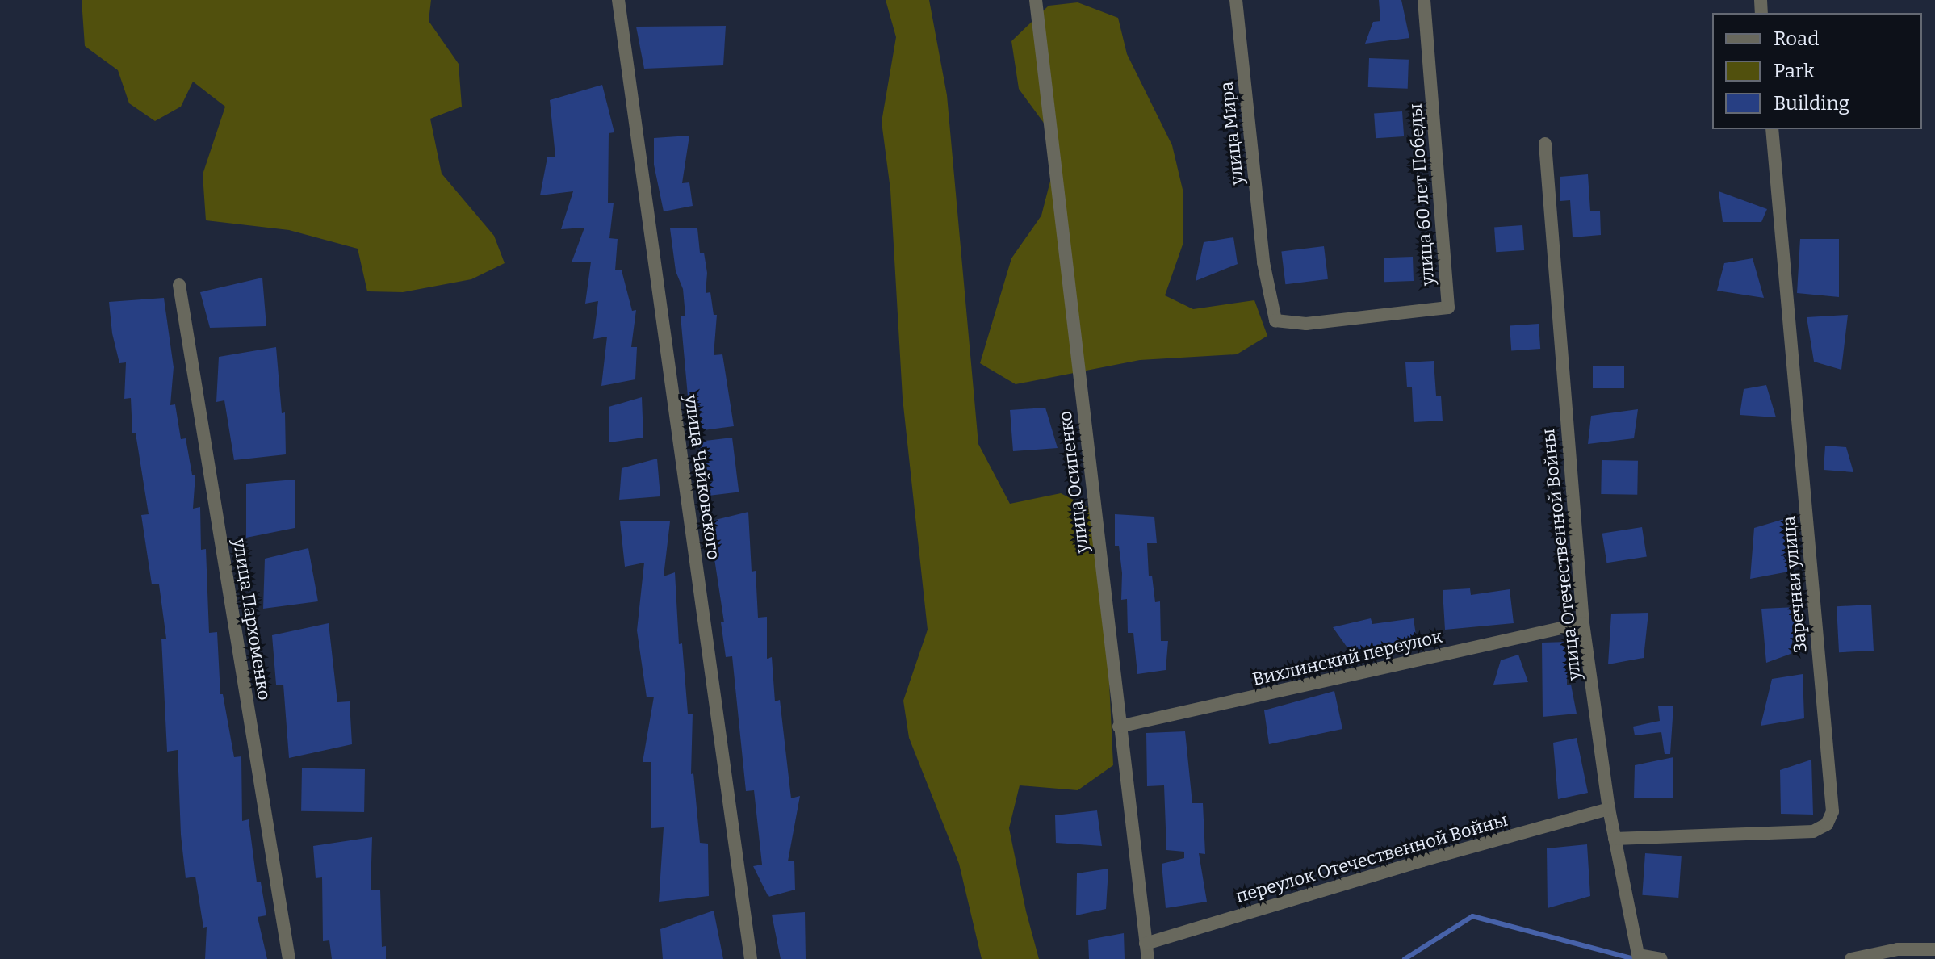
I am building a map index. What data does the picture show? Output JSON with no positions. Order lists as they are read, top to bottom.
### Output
{
  "streets": {
    "street": [
      "улица Мира",
      "улица 60 лет Победы",
      "улица Чайковского",
      "улица Осипенко",
      "улица Отечественной Войны",
      "Заречная улица",
      "улица Пархоменко",
      "Вихлинский переулок",
      "переулок Отечественной Войны"
    ]
  },
  "crossings": [
    ["улица Мира", "улица 60 лет Победы"],
    ["улица Осипенко", "Вихлинский переулок"],
    ["улица Осипенко", "переулок Отечественной Войны"],
    ["улица Отечественной Войны", "Заречная улица"],
    ["улица Отечественной Войны", "Вихлинский переулок"],
    ["улица Отечественной Войны", "переулок Отечественной Войны"]
  ],
  "legend": ["Road", "Park", "Building"]
}
